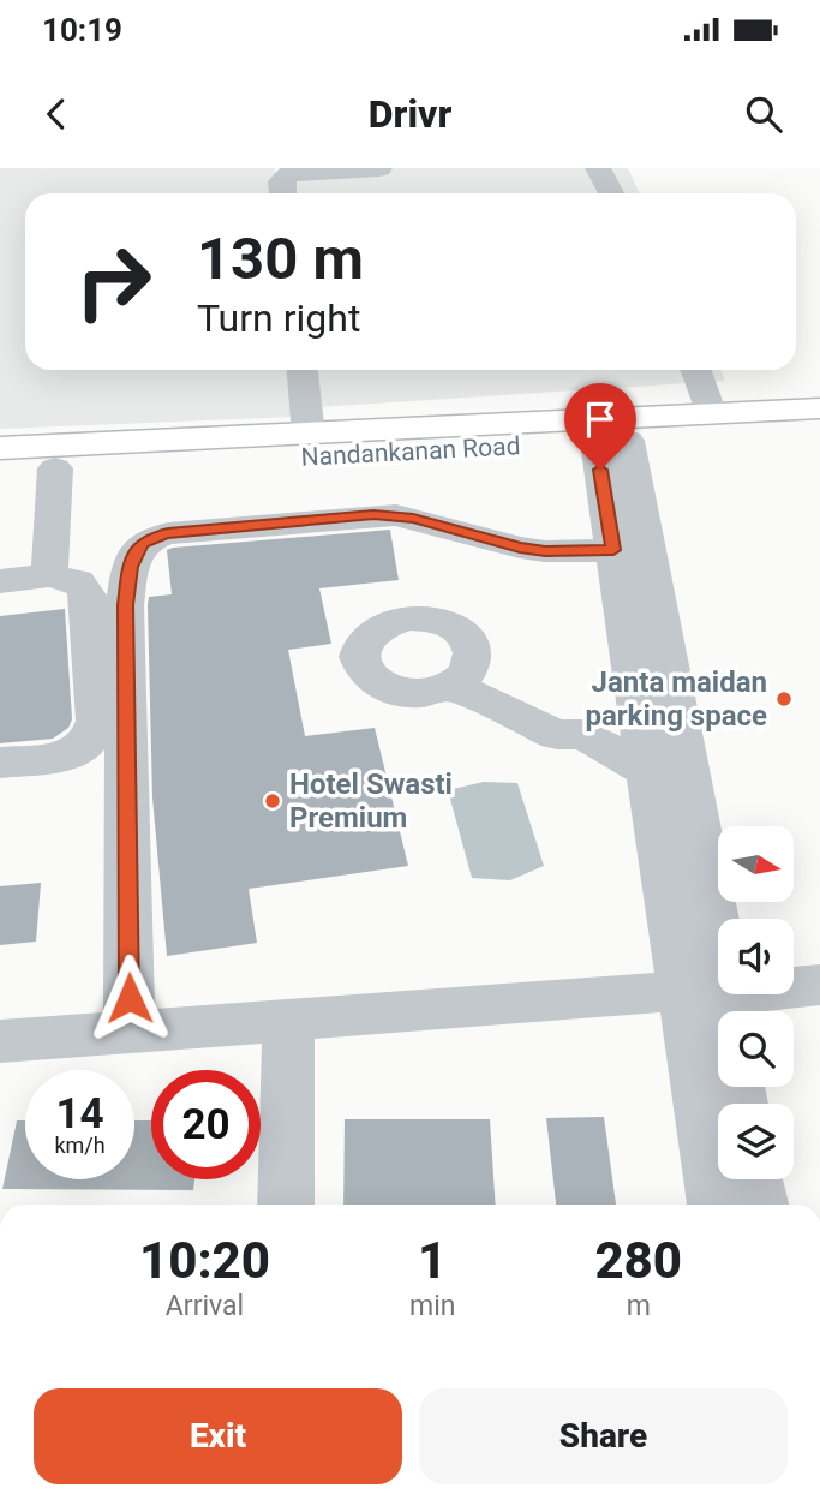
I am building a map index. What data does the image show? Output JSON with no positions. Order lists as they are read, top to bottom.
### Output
{
  "streets": {
    "main road": ["Nandankanan Road"]
  },
  "places": ["Janta maidan parking space", "Hotel Swasti Premium"],
  "north": "right",
  "page": {
    "status": "10:19",
    "header": "Drivr",
    "turn": ["130 m", "Turn right"],
    "speed": "14 km/h",
    "limit": "20",
    "eta": [
      "10:20",
      "Arrival",
      "1",
      "min",
      "280",
      "m"
    ],
    "buttons": ["Exit", "Share"]
  }
}
